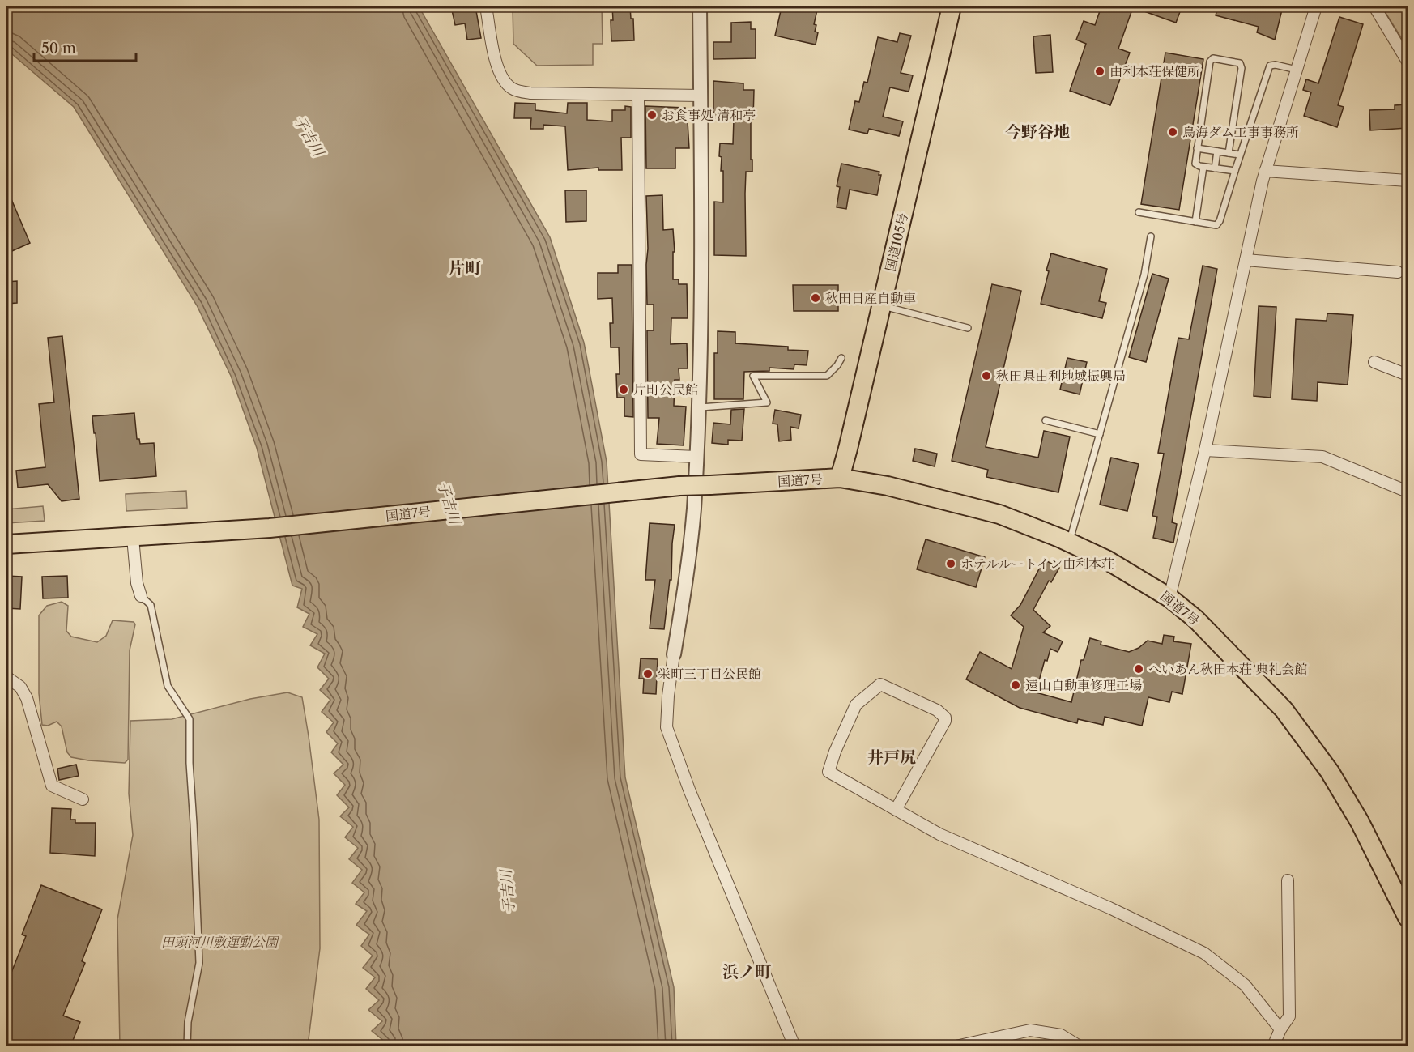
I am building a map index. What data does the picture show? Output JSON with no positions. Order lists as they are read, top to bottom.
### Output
{
  "streets": {
    "highway": ["国道105号", "国道7号"]
  },
  "crossings": [
    ["国道105号", "国道7号"]
  ],
  "districts": [
    "今野谷地",
    "片町",
    "井戸尻",
    "浜ノ町"
  ],
  "water": ["子吉川"],
  "parks": ["田頭河川敷運動公園"],
  "places": [
    "由利本荘保健所",
    "お食事処 清和亭",
    "鳥海ダム工事事務所",
    "秋田日産自動車",
    "秋田県由利地域振興局",
    "片町公民館",
    "ホテルルートイン由利本荘",
    "へいあん秋田本荘 典礼会館",
    "栄町三丁目公民館",
    "遠山自動車修理工場"
  ],
  "scale_bar": "50 m"
}
